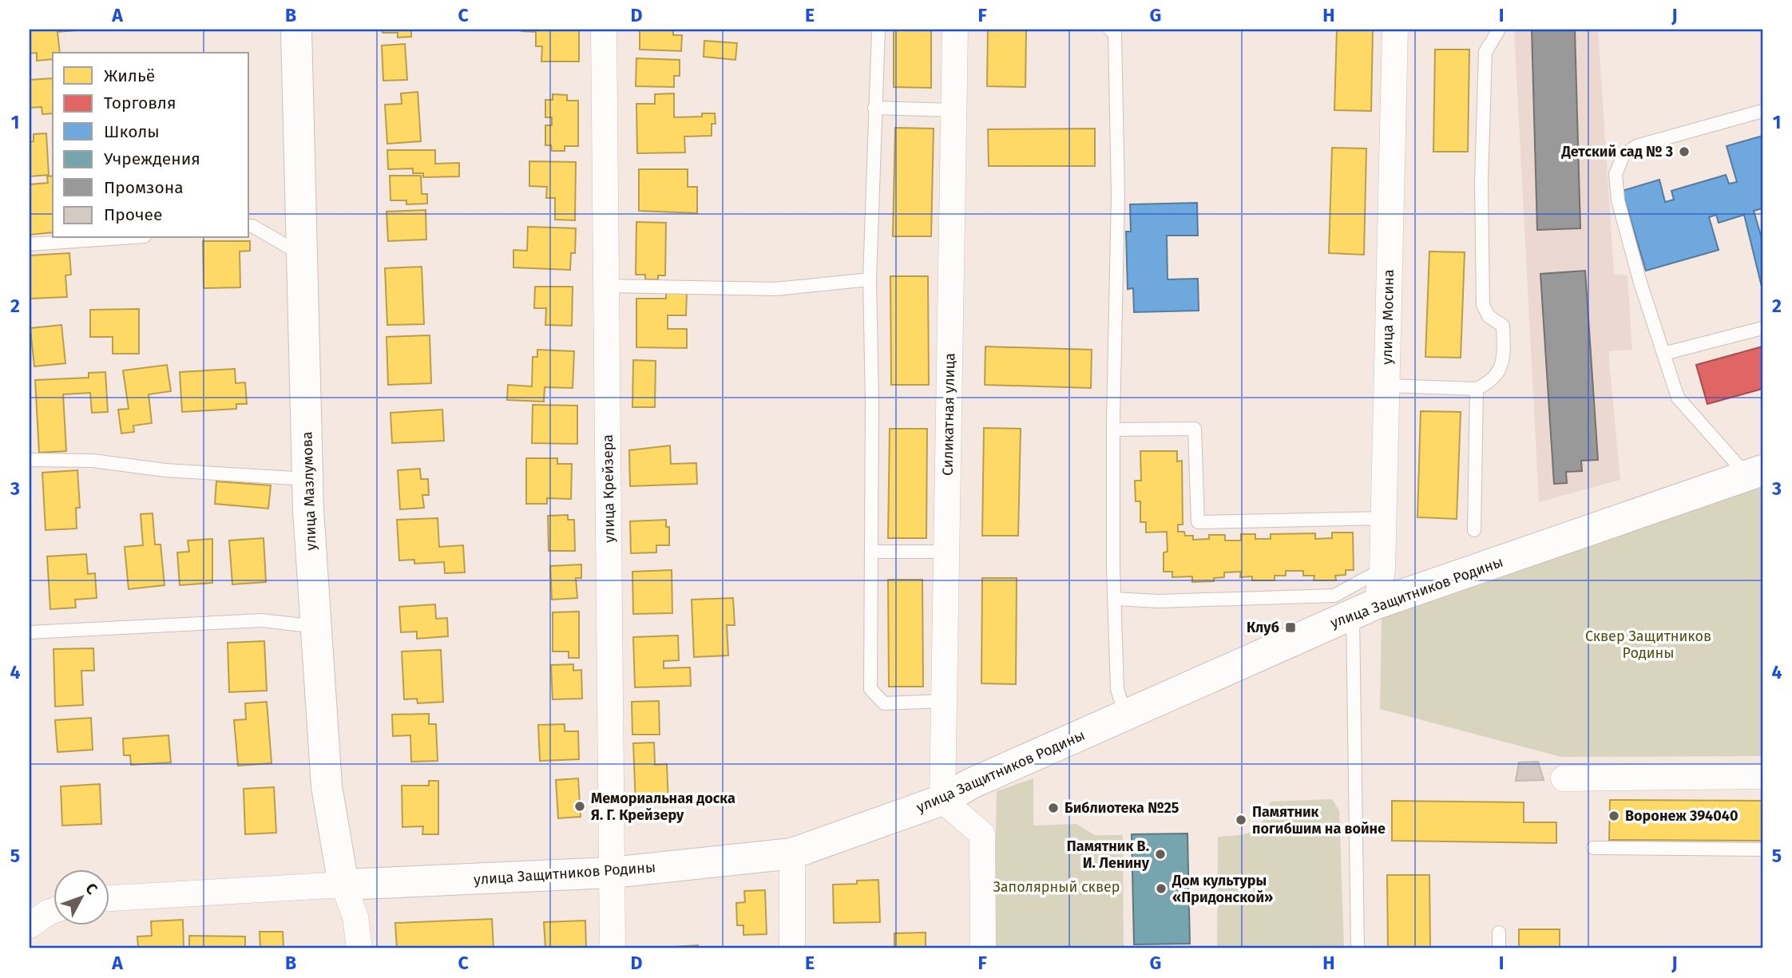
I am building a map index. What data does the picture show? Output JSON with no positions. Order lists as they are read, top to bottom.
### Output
{
  "streets": {
    "street": [
      "улица Мосина",
      "Силикатная улица",
      "улица Крейзера",
      "улица Мазлумова",
      "улица Защитников Родины"
    ]
  },
  "crossings": [
    ["улица Мосина", "улица Защитников Родины"],
    ["Силикатная улица", "улица Защитников Родины"],
    ["улица Крейзера", "улица Защитников Родины"],
    ["улица Мазлумова", "улица Защитников Родины"]
  ],
  "parks": ["Сквер Защитников Родины", "Заполярный сквер"],
  "places": {
    "other": [
      "Детский сад № 3",
      "Мемориальная доска Я. Г. Крейзеру",
      "Библиотека №25",
      "Воронеж 394040",
      "Памятник погибшим на войне",
      "Памятник В. И. Ленину",
      "Дом культуры «Придонской»"
    ],
    "transit": ["Клуб"]
  },
  "legend": [
    "Жильё",
    "Торговля",
    "Школы",
    "Учреждения",
    "Промзона",
    "Прочее"
  ],
  "north": "top right",
  "grid": {
    "columns": [
      "A",
      "B",
      "C",
      "D",
      "E",
      "F",
      "G",
      "H",
      "I",
      "J"
    ],
    "rows": [
      "1",
      "2",
      "3",
      "4",
      "5"
    ]
  }
}
